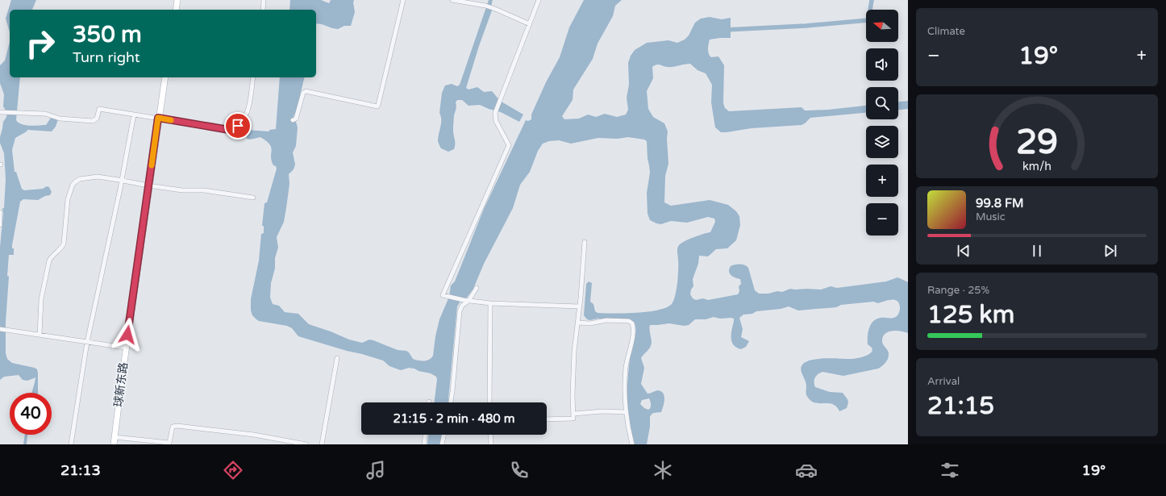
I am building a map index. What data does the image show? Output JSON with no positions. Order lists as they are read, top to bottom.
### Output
{
  "streets": {
    "street": ["球新东路"]
  },
  "north": "left",
  "page": {
    "tile": [
      "Climate",
      ["Range · 25%", "125 km"],
      ["Arrival", "21:15"]
    ],
    "map_buttons": ["+", "−"],
    "turn": ["350 m", "Turn right"],
    "heat": ["−", "19°", "+"],
    "song": ["99.8 FM", "Music"],
    "limit": "40",
    "trip": "21:15 · 2 min · 480 m",
    "tabs": ["21:13", "19°"],
    "gauge": ["29", "km/h"]
  }
}
